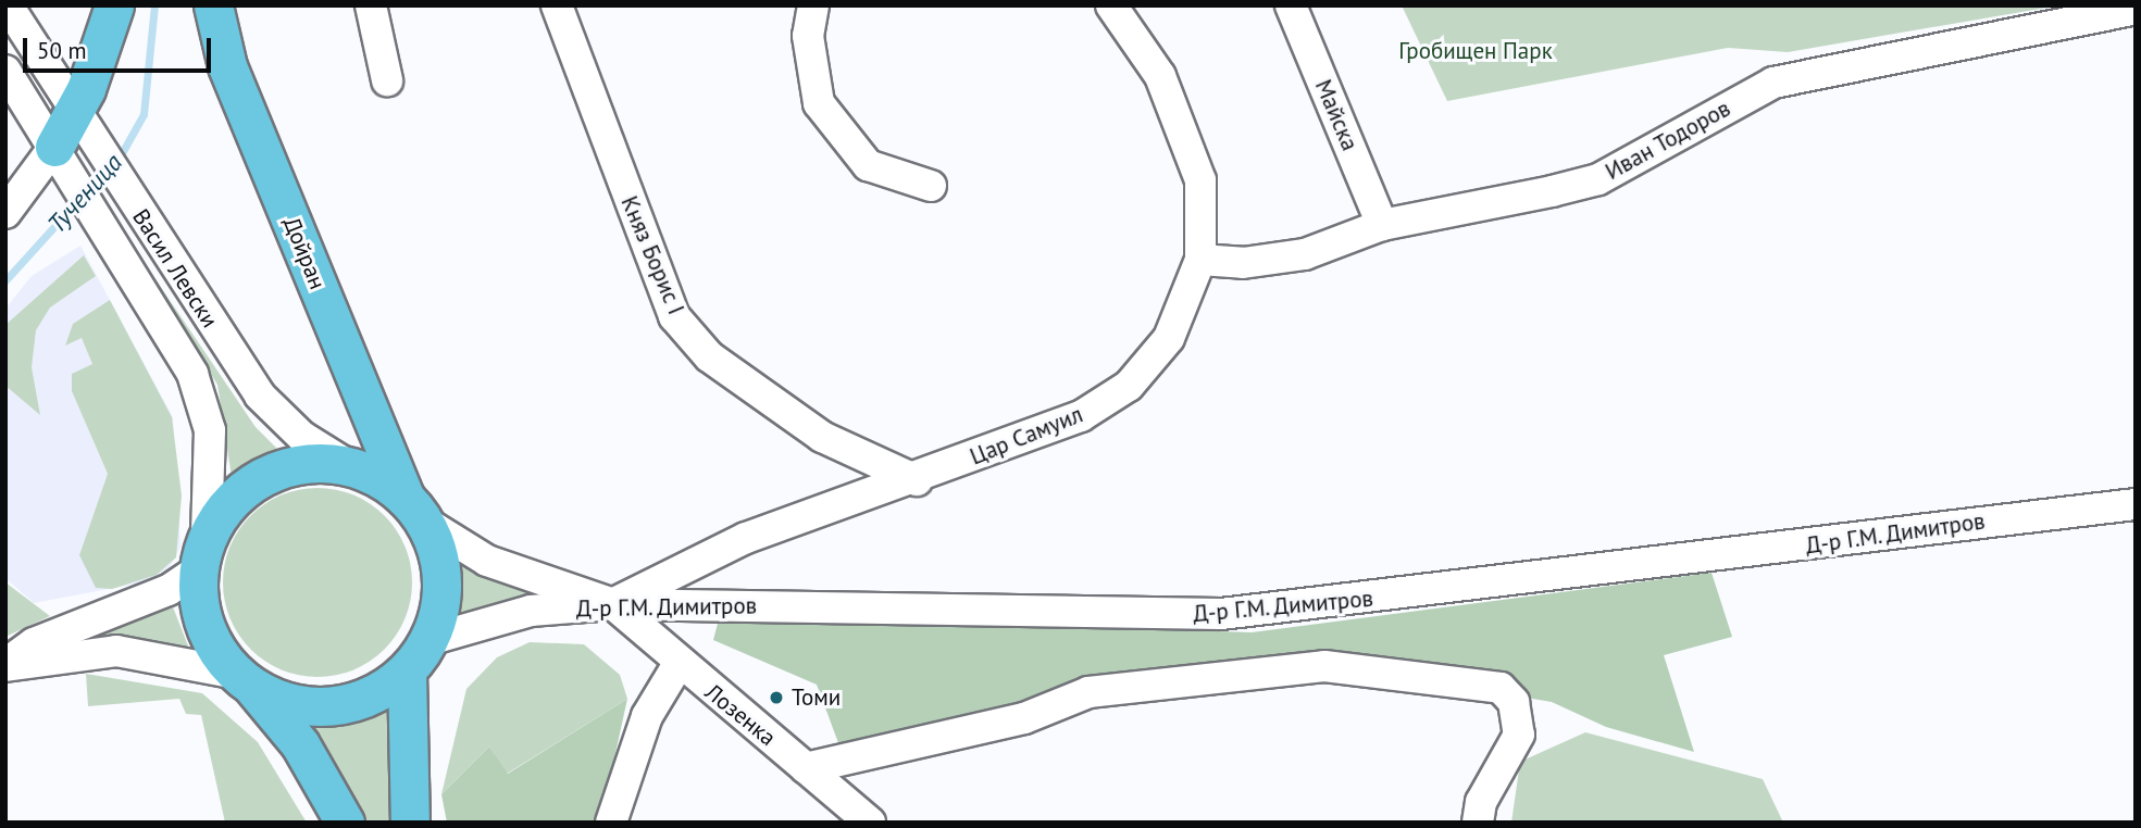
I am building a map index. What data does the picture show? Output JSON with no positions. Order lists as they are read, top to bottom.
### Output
{
  "streets": {
    "main road": ["Дойран"],
    "street": [
      "Майска",
      "Иван Тодоров",
      "Княз Борис I",
      "Васил Левски",
      "Цар Самуил",
      "Д-р Г.М. Димитров",
      "Лозенка"
    ]
  },
  "crossings": [
    ["Майска", "Иван Тодоров"],
    ["Иван Тодоров", "Цар Самуил"],
    ["Дойран", "Васил Левски"],
    ["Дойран", "Д-р Г.М. Димитров"],
    ["Княз Борис I", "Цар Самуил"],
    ["Васил Левски", "Д-р Г.М. Димитров"],
    ["Цар Самуил", "Д-р Г.М. Димитров"],
    ["Цар Самуил", "Лозенка"],
    ["Д-р Г.М. Димитров", "Лозенка"]
  ],
  "water": ["Тученица"],
  "parks": ["Гробищен Парк"],
  "places": ["Томи"],
  "scale_bar": "50 m"
}
